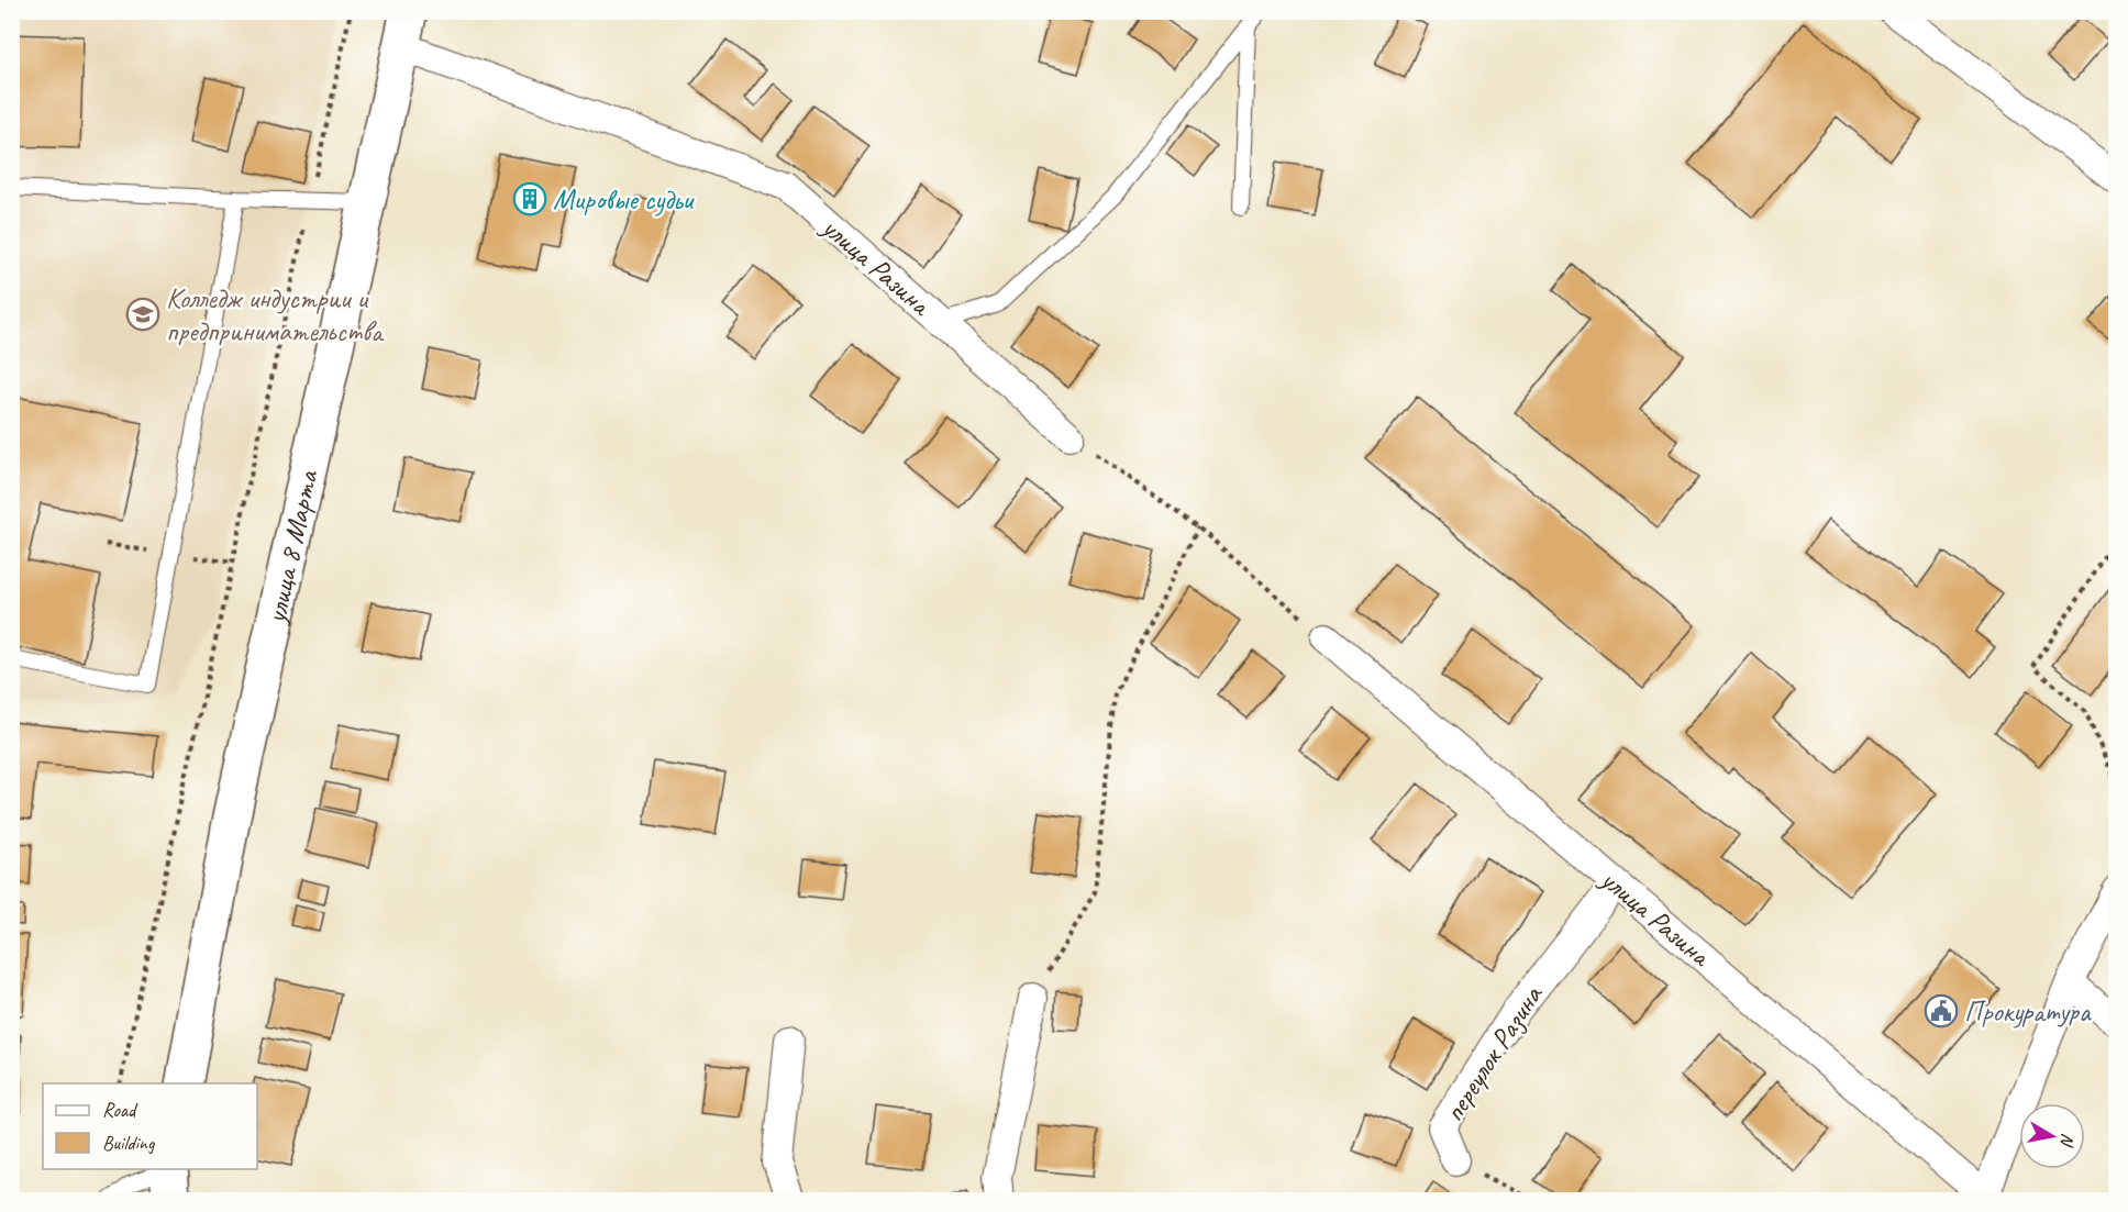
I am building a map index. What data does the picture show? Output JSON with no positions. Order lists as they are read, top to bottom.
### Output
{
  "streets": {
    "main road": ["улица 8 Марта"],
    "street": ["улица Разина", "переулок Разина"]
  },
  "crossings": [
    ["улица Разина", "улица 8 Марта"],
    ["улица Разина", "переулок Разина"]
  ],
  "places": {
    "building": ["Мировые судьи"],
    "school or university": ["Колледж индустрии и предпринимательства"],
    "public building": ["Прокуратура"]
  },
  "legend": ["Road", "Building"],
  "north": "right"
}
